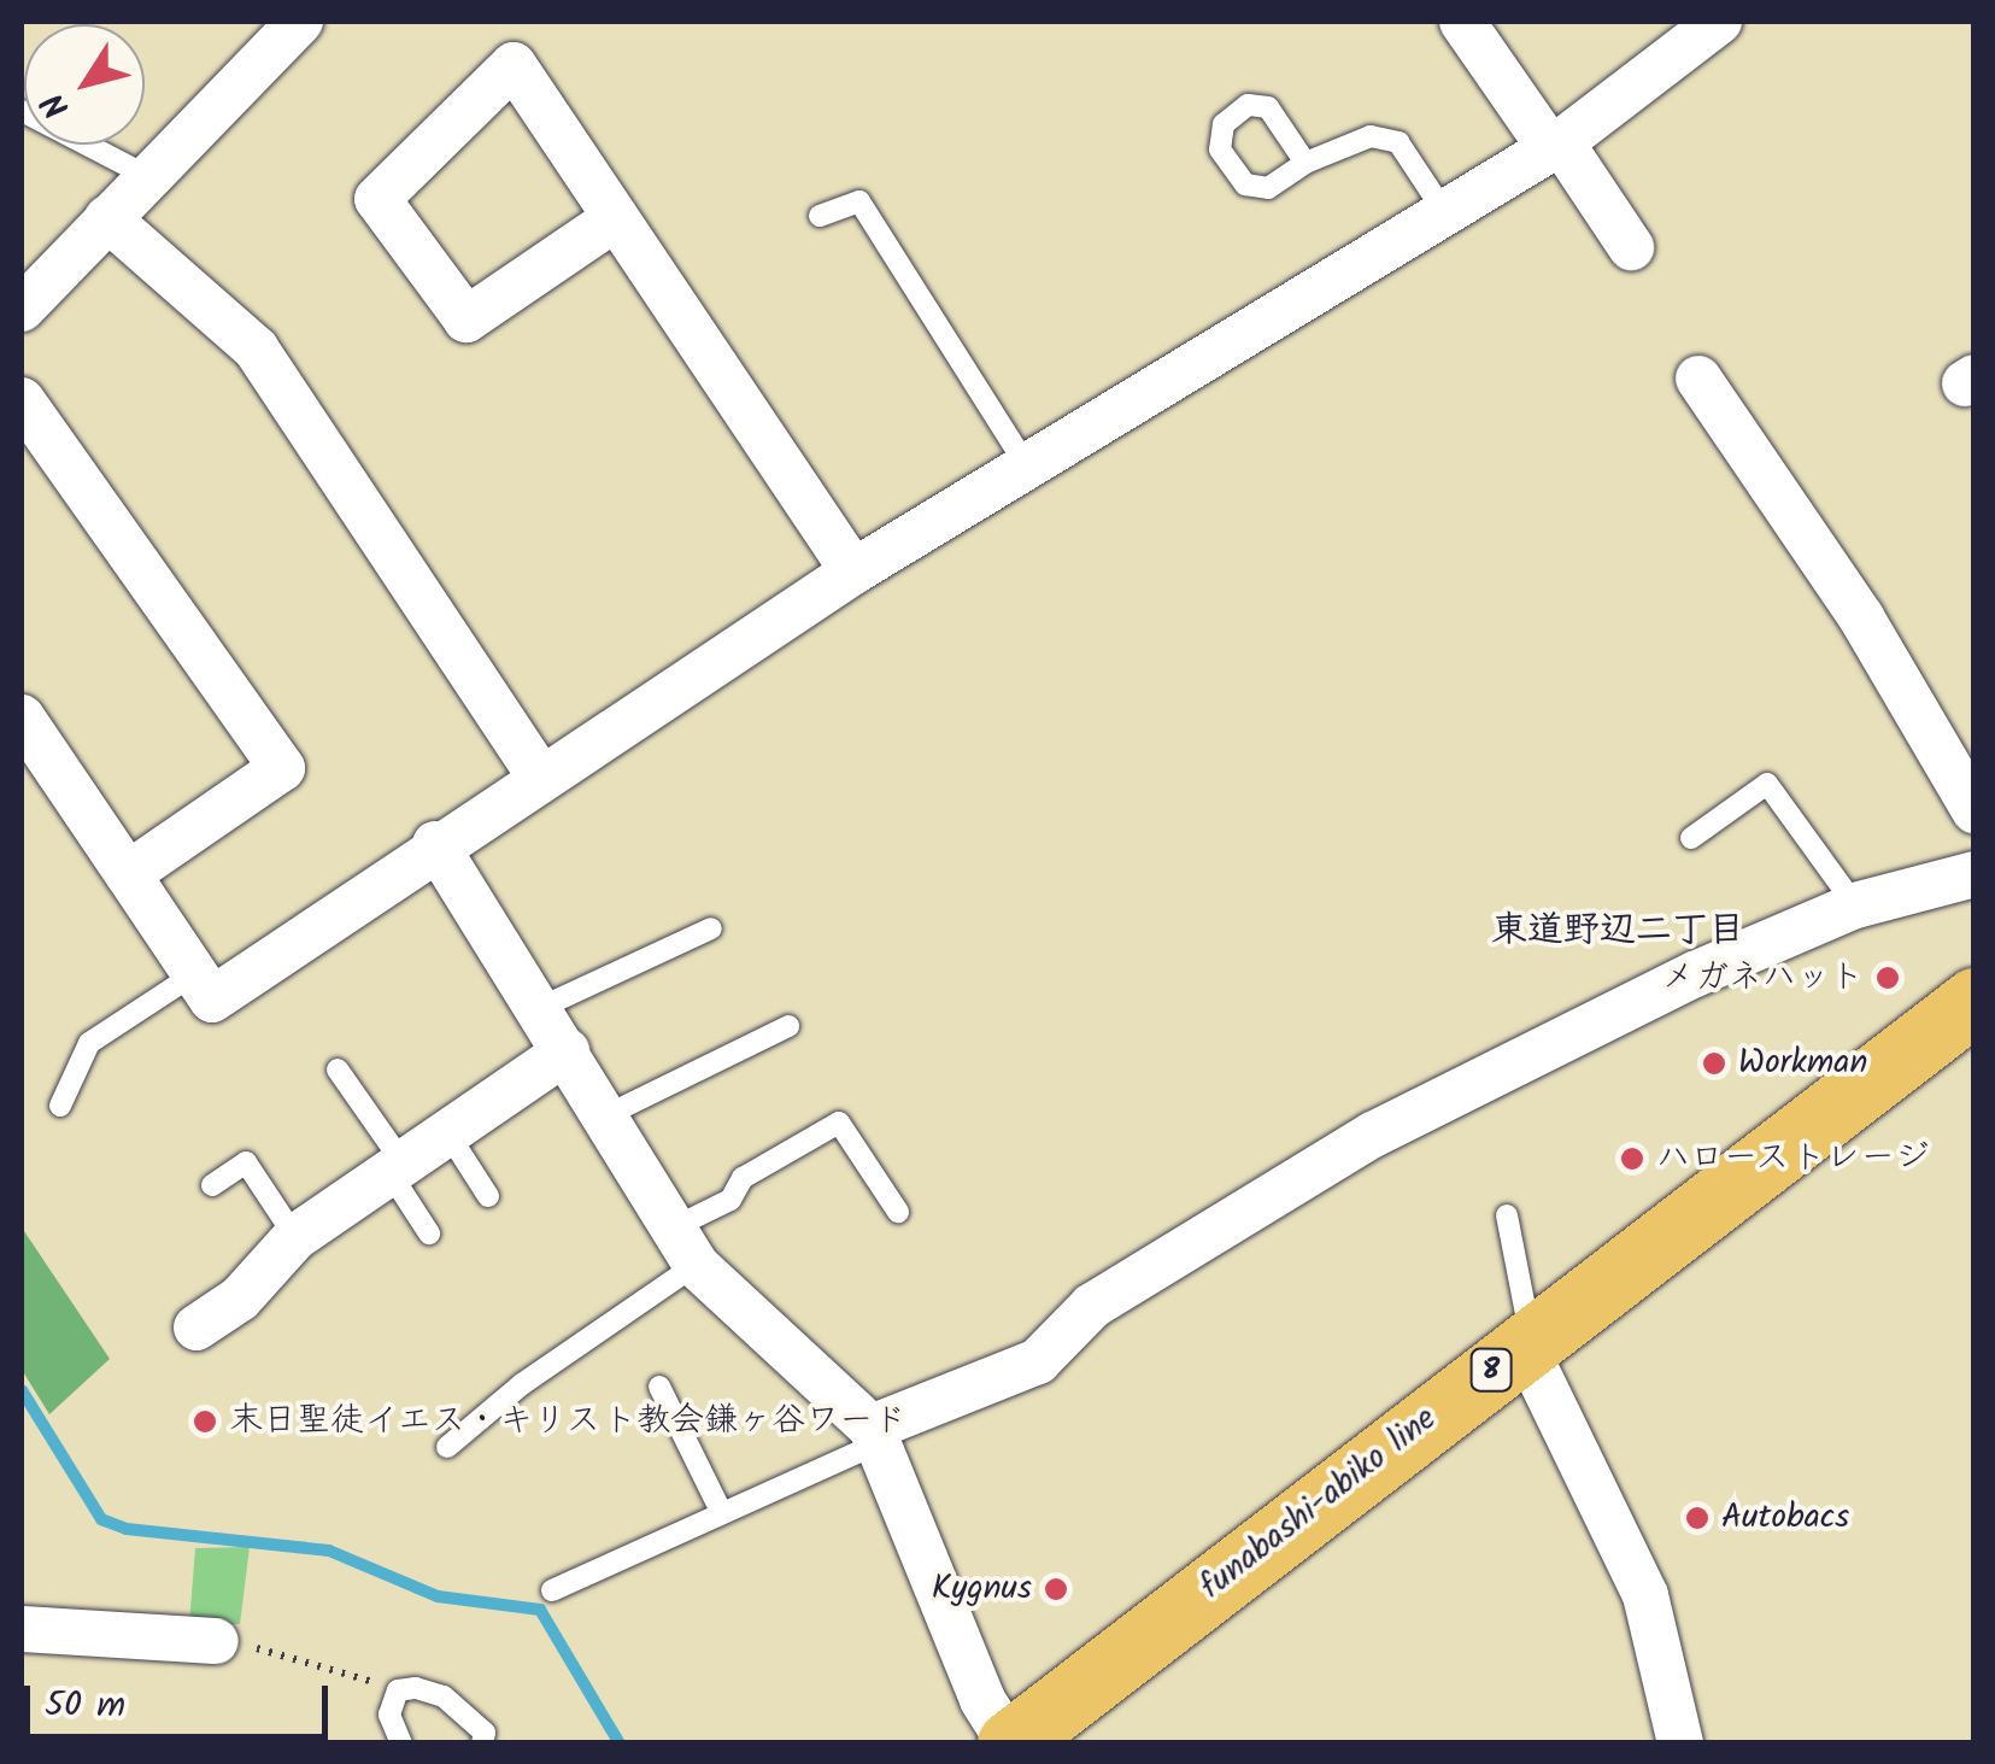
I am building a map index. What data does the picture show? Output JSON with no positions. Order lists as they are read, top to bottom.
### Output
{
  "streets": {
    "main road": ["8", "funabashi-abiko line"]
  },
  "districts": ["東道野辺二丁目"],
  "places": [
    "メガネハット",
    "Workman",
    "ハローストレージ",
    "末日聖徒イエス・キリスト教会鎌ヶ谷ワード",
    "Autobacs",
    "Kygnus"
  ],
  "scale_bar": "50 m",
  "north": "bottom left"
}
